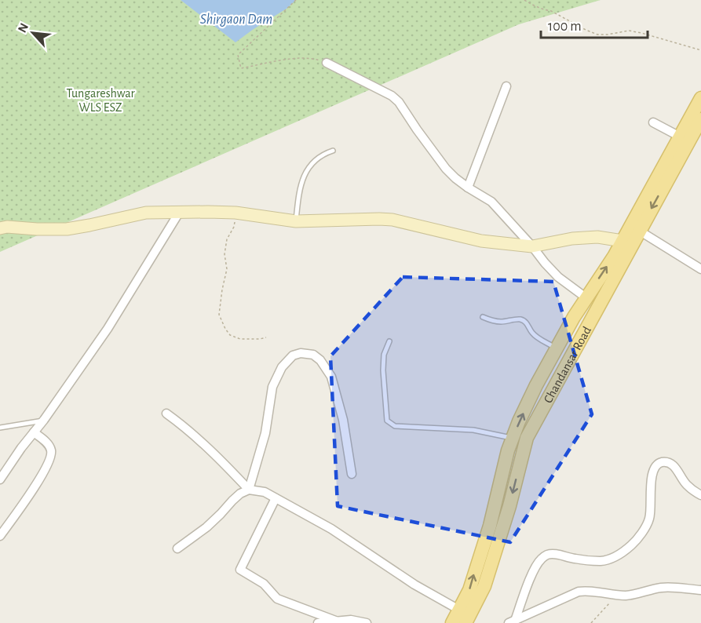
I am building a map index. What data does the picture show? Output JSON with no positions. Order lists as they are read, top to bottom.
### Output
{
  "streets": {
    "main road": ["Chandansar Road"]
  },
  "water": ["Shirgaon Dam"],
  "parks": ["Tungareshwar WLS ESZ"],
  "scale_bar": "100 m",
  "north": "top left"
}
